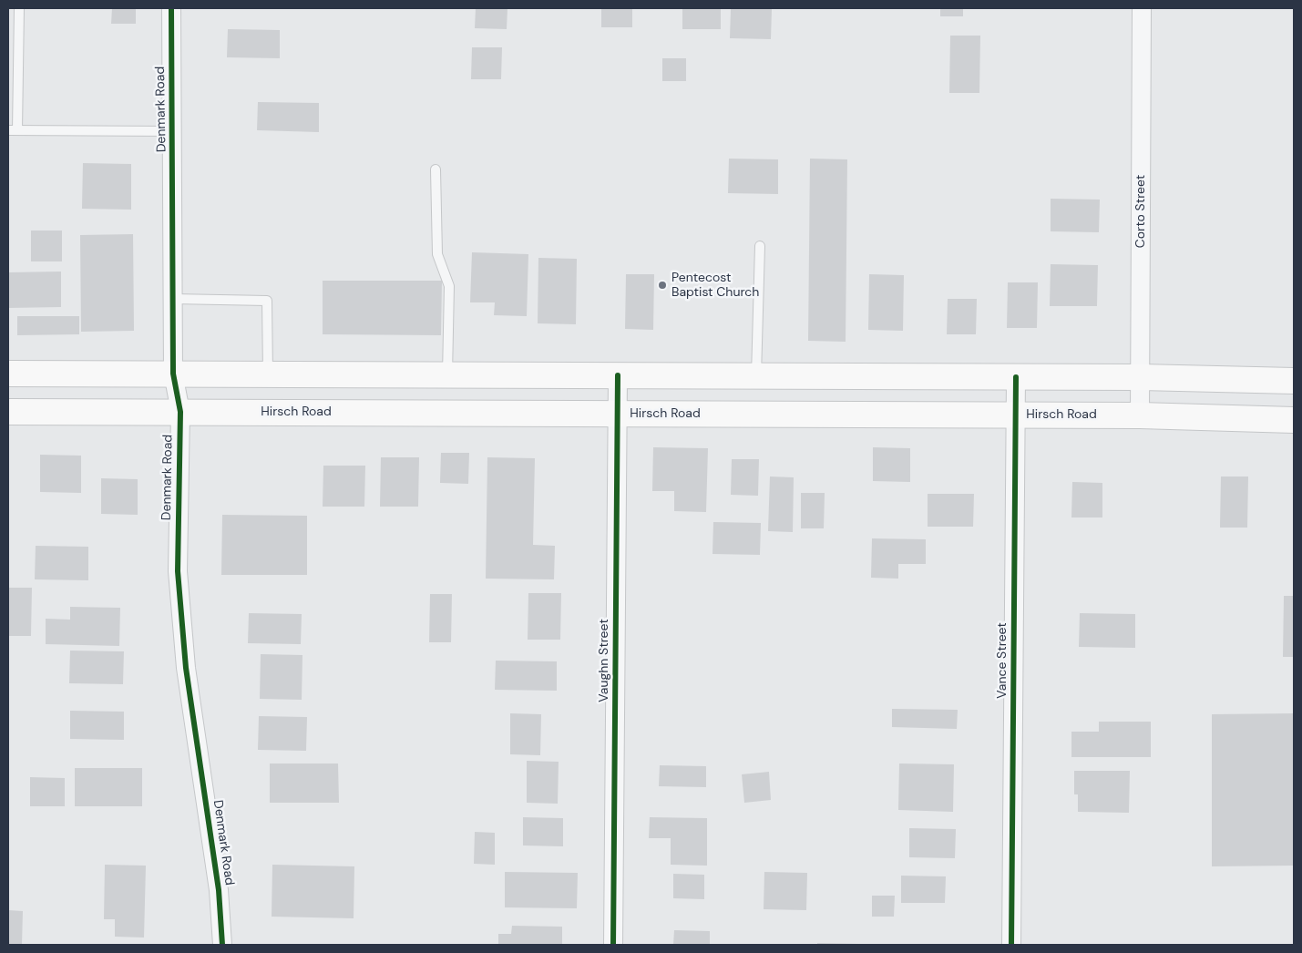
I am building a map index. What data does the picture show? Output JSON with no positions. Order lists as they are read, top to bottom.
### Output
{
  "streets": {
    "main road": ["Hirsch Road"],
    "street": [
      "Denmark Road",
      "Corto Street",
      "Vaughn Street",
      "Vance Street"
    ]
  },
  "crossings": [
    ["Denmark Road", "Hirsch Road"],
    ["Corto Street", "Hirsch Road"],
    ["Hirsch Road", "Vaughn Street"],
    ["Hirsch Road", "Vance Street"]
  ],
  "places": ["Pentecost Baptist Church"]
}
